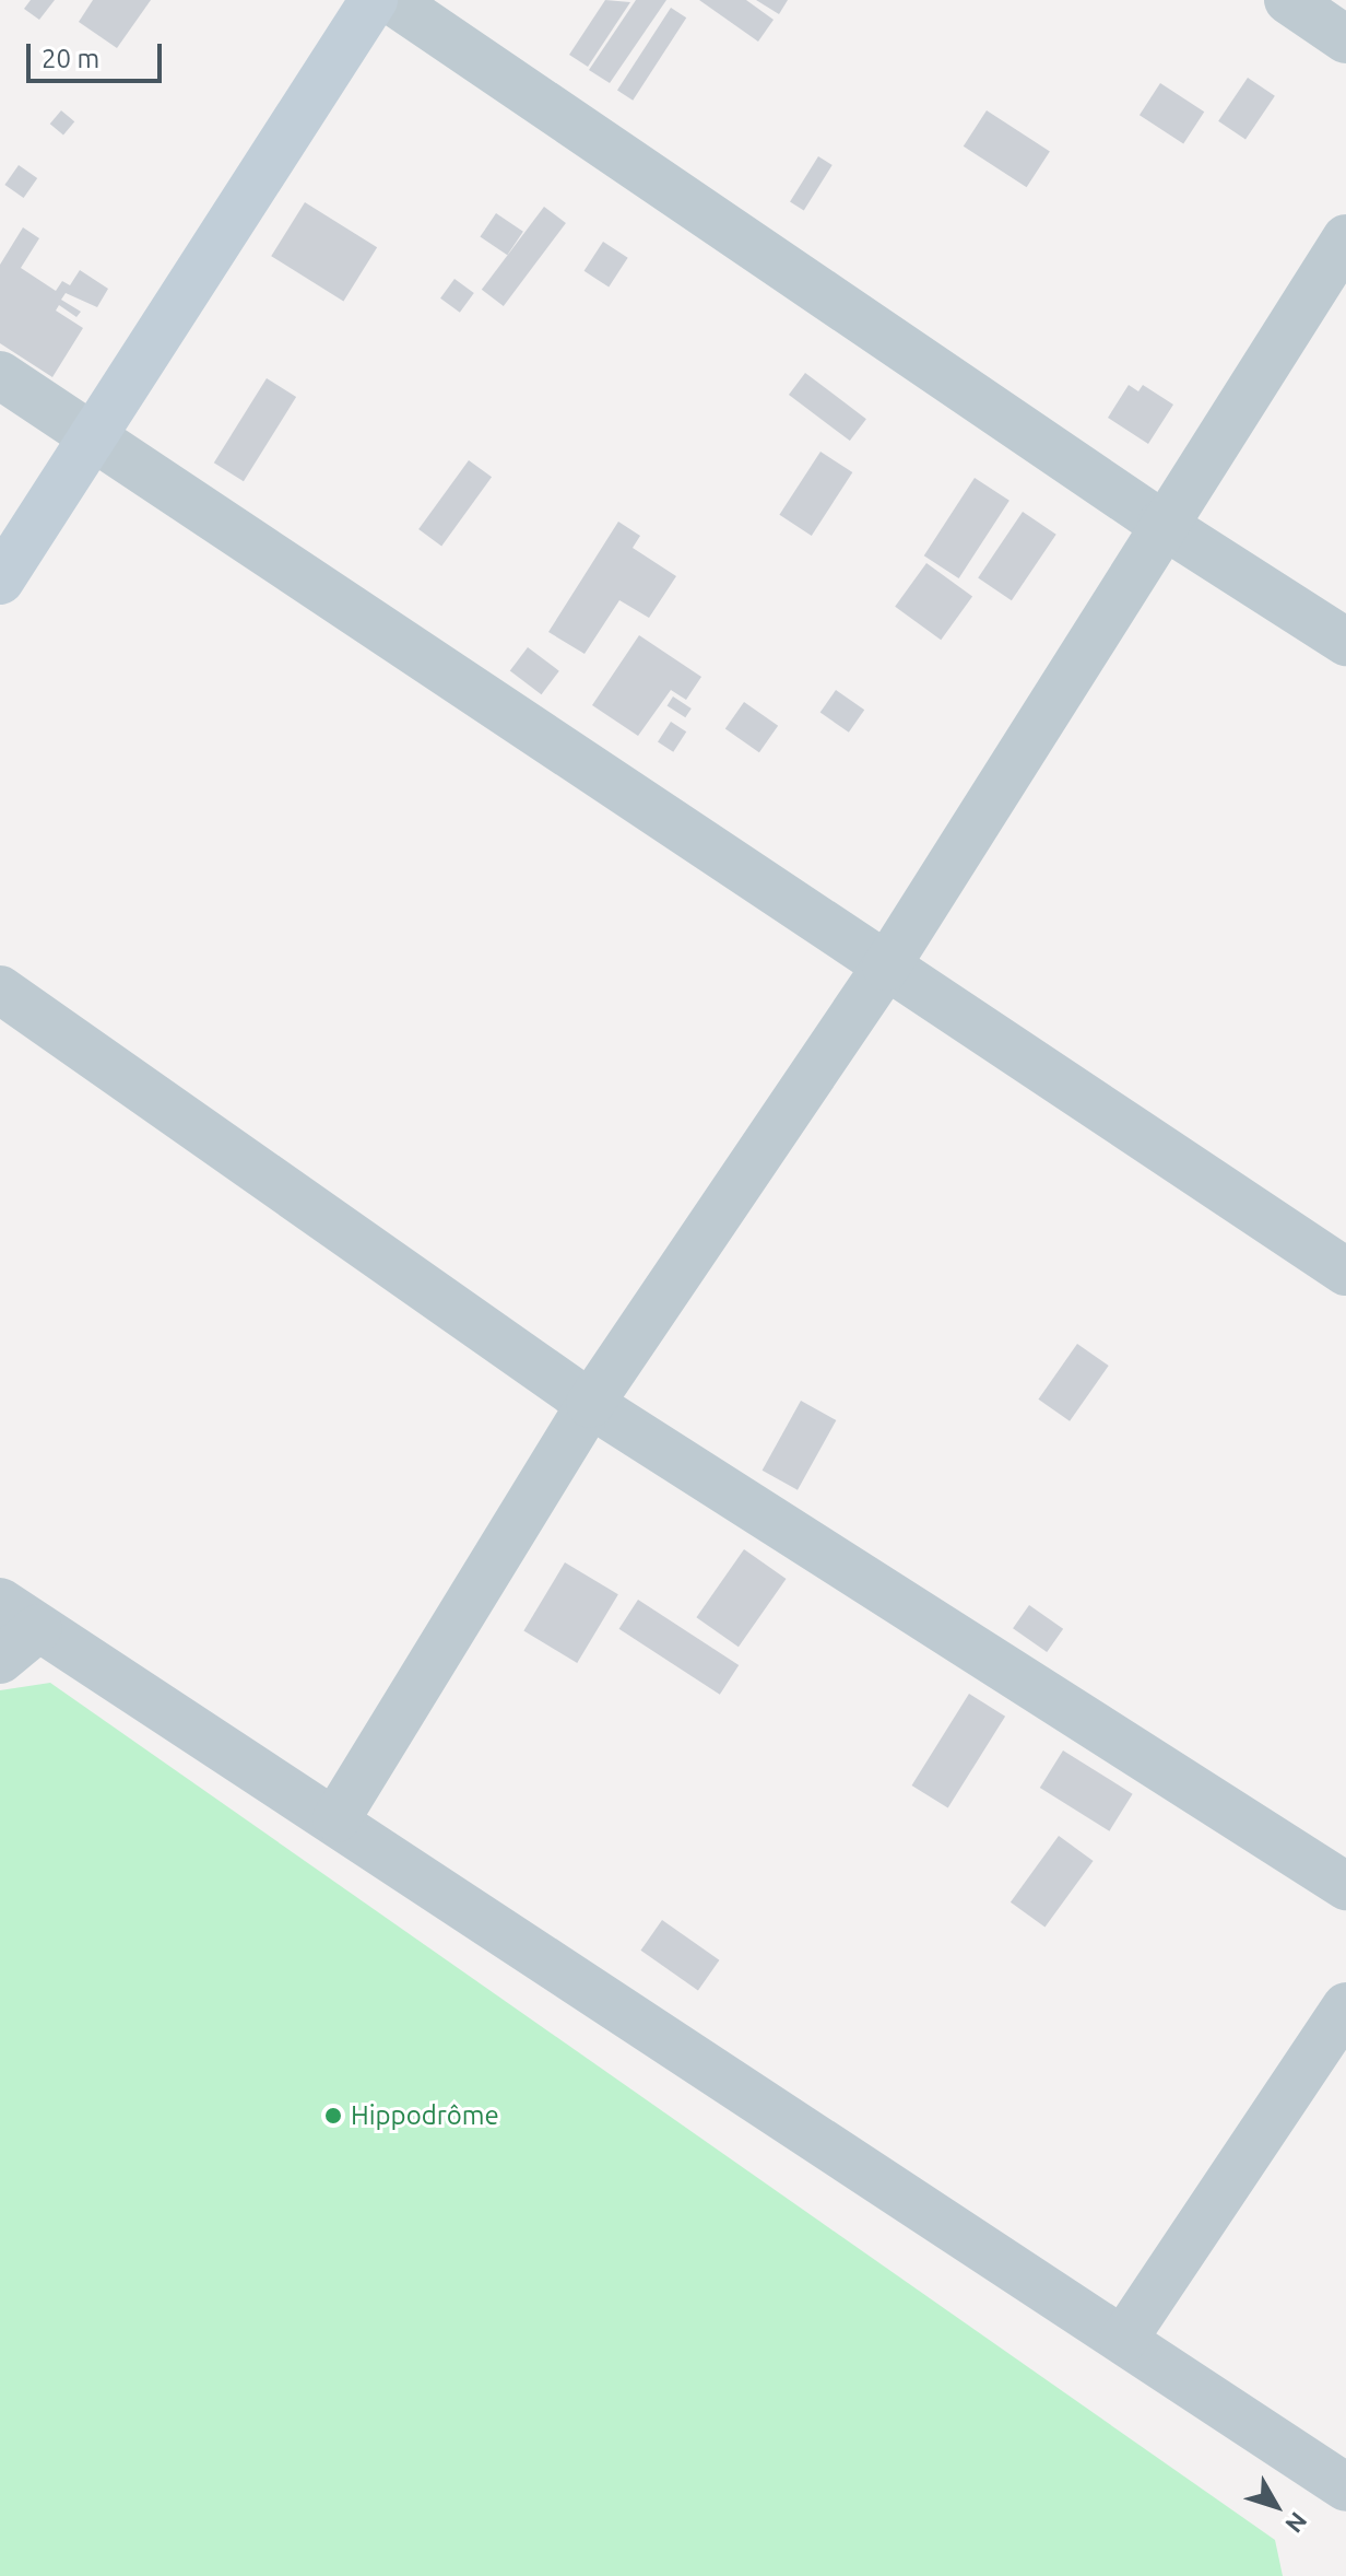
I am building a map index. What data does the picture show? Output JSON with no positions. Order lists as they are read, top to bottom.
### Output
{
  "places": ["Hippodrôme"],
  "scale_bar": "20 m",
  "north": "bottom right"
}
